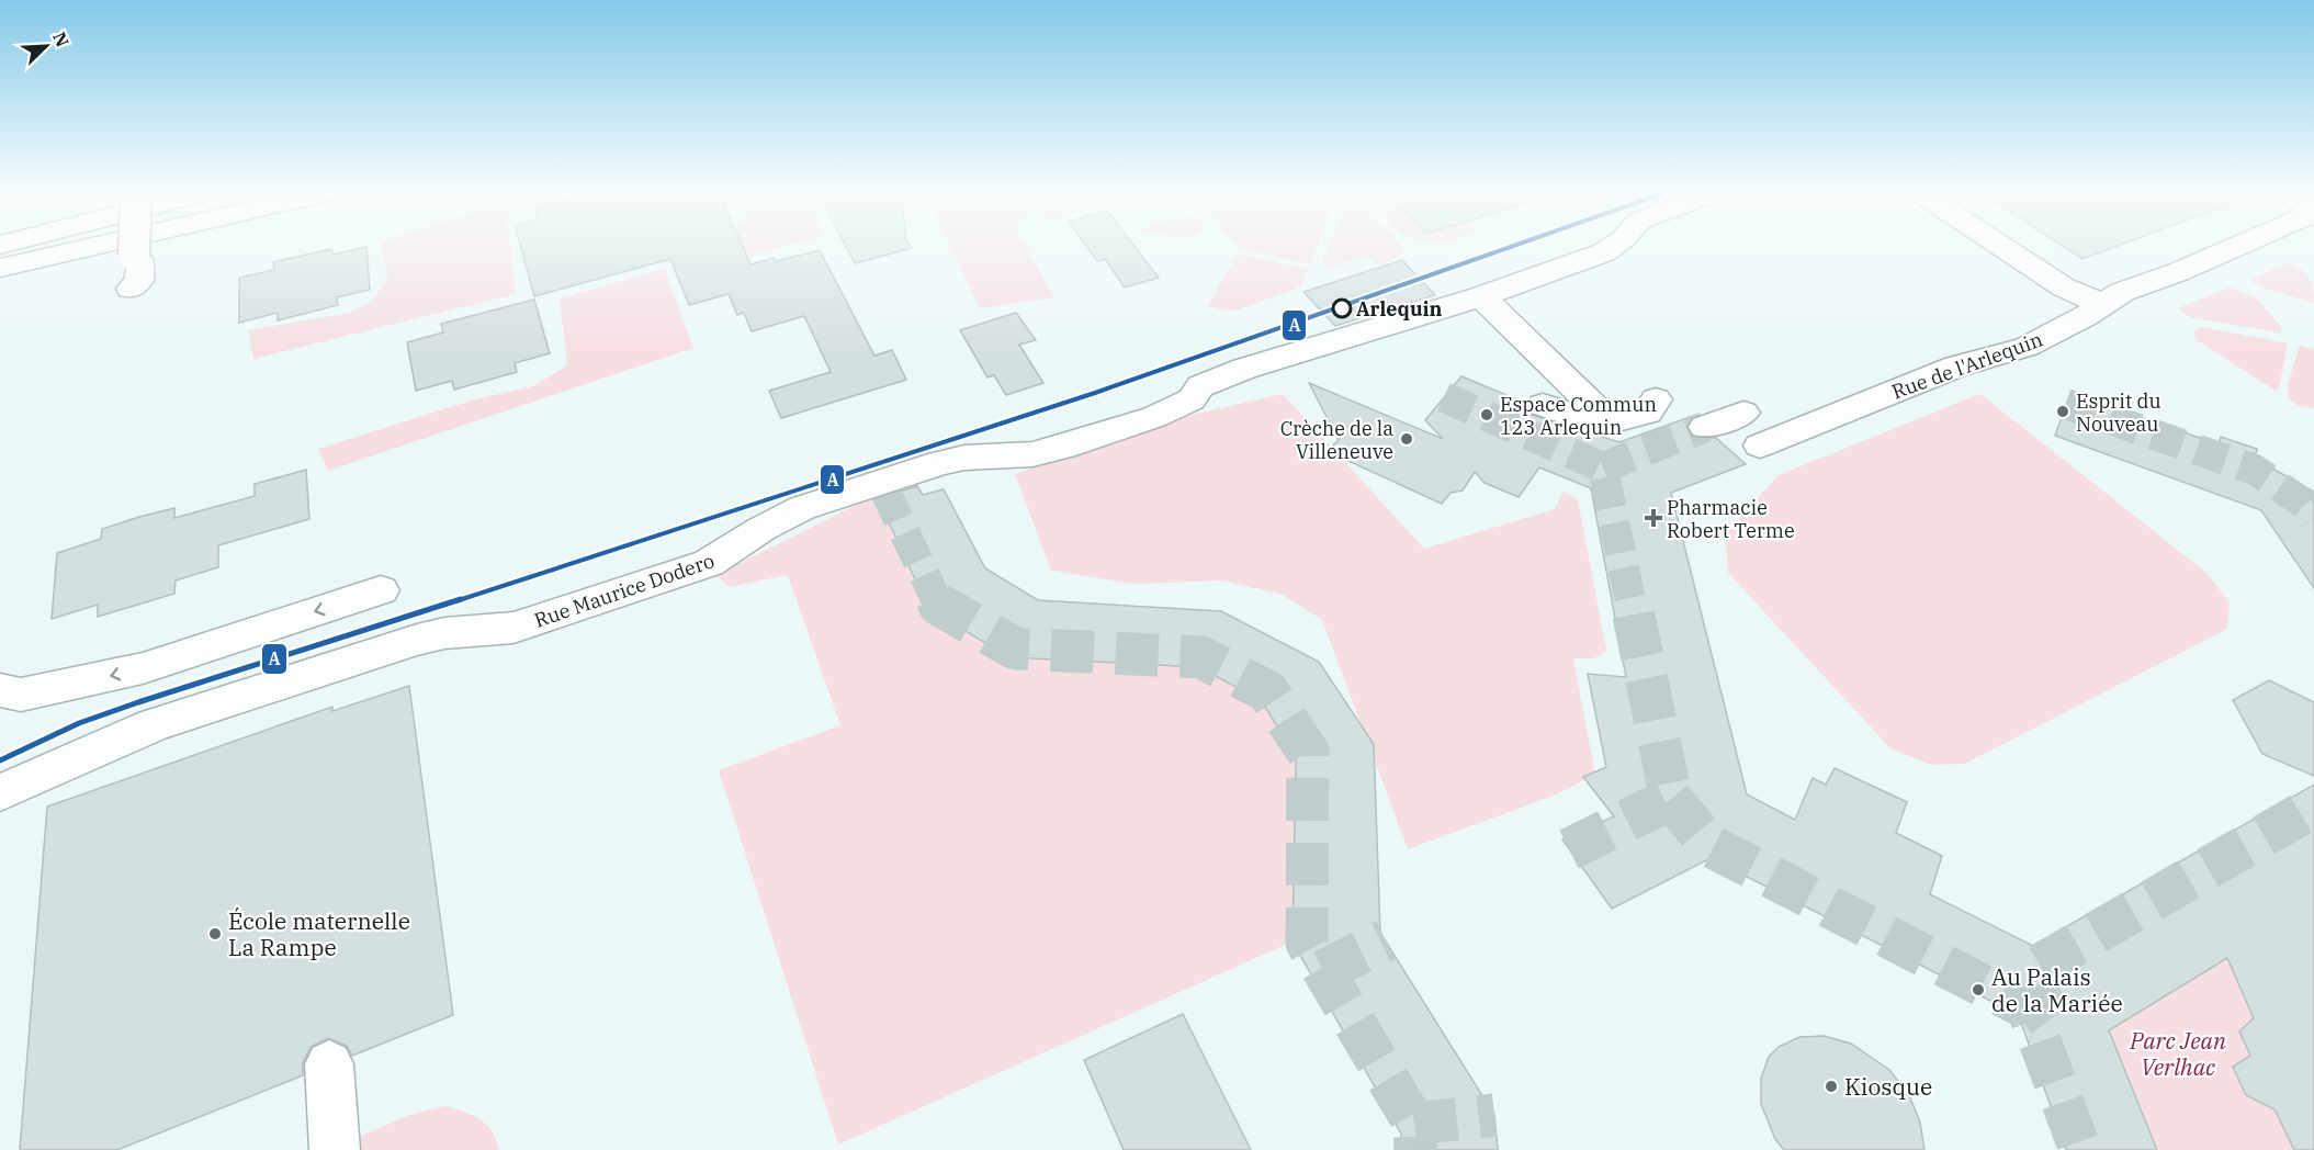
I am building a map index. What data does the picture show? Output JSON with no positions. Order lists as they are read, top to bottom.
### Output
{
  "streets": {
    "street": ["Rue de l'Arlequin", "Rue Maurice Dodero"]
  },
  "parks": ["Parc Jean Verlhac"],
  "places": {
    "other": [
      "Arlequin",
      "Esprit du Nouveau",
      "Espace Commun 123 Arlequin",
      "Crèche de la Villeneuve",
      "École maternelle La Rampe",
      "Au Palais de la Mariée",
      "Kiosque"
    ],
    "health": ["Pharmacie Robert Terme"]
  },
  "lines": ["transit line A"],
  "north": "top right"
}
